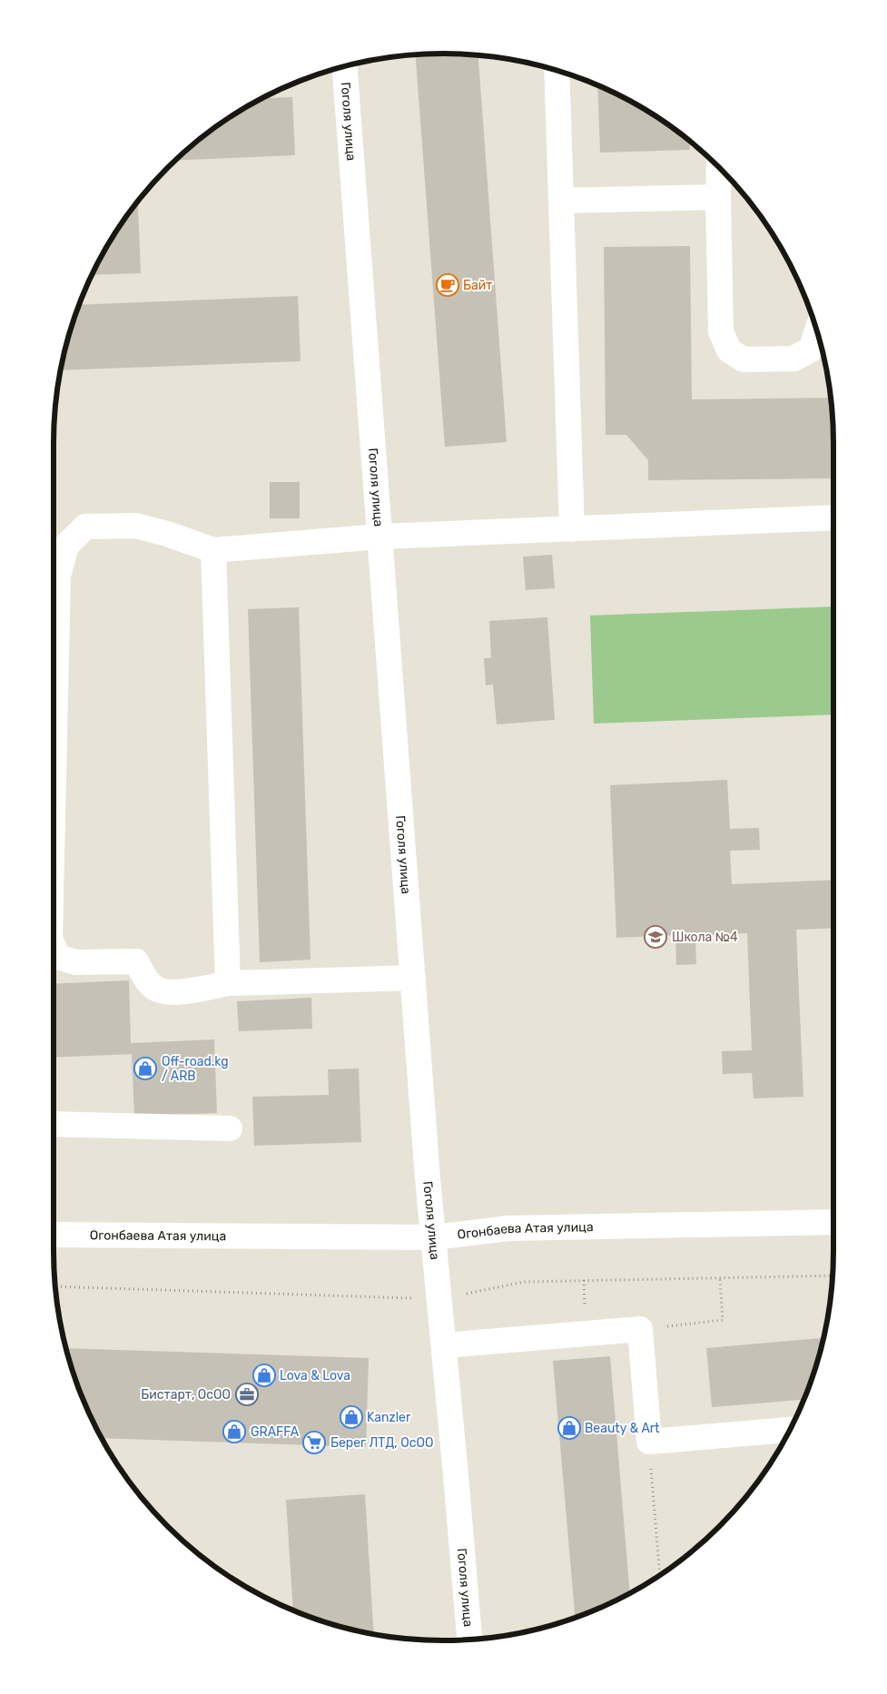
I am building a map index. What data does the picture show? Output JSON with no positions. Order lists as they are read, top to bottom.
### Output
{
  "streets": {
    "street": ["Гоголя улица", "Огонбаева Атая улица"]
  },
  "crossings": [
    ["Гоголя улица", "Огонбаева Атая улица"]
  ],
  "places": {
    "cafe": ["Байт"],
    "school or university": ["Школа №4"],
    "shop": [
      "Off-road.kg / ARB",
      "Lova & Lova",
      "Kanzler",
      "Beauty & Art",
      "GRAFFA"
    ],
    "office": ["Бистарт, ОсОО"],
    "supermarket": ["Берег ЛТД, ОсОО"]
  }
}
